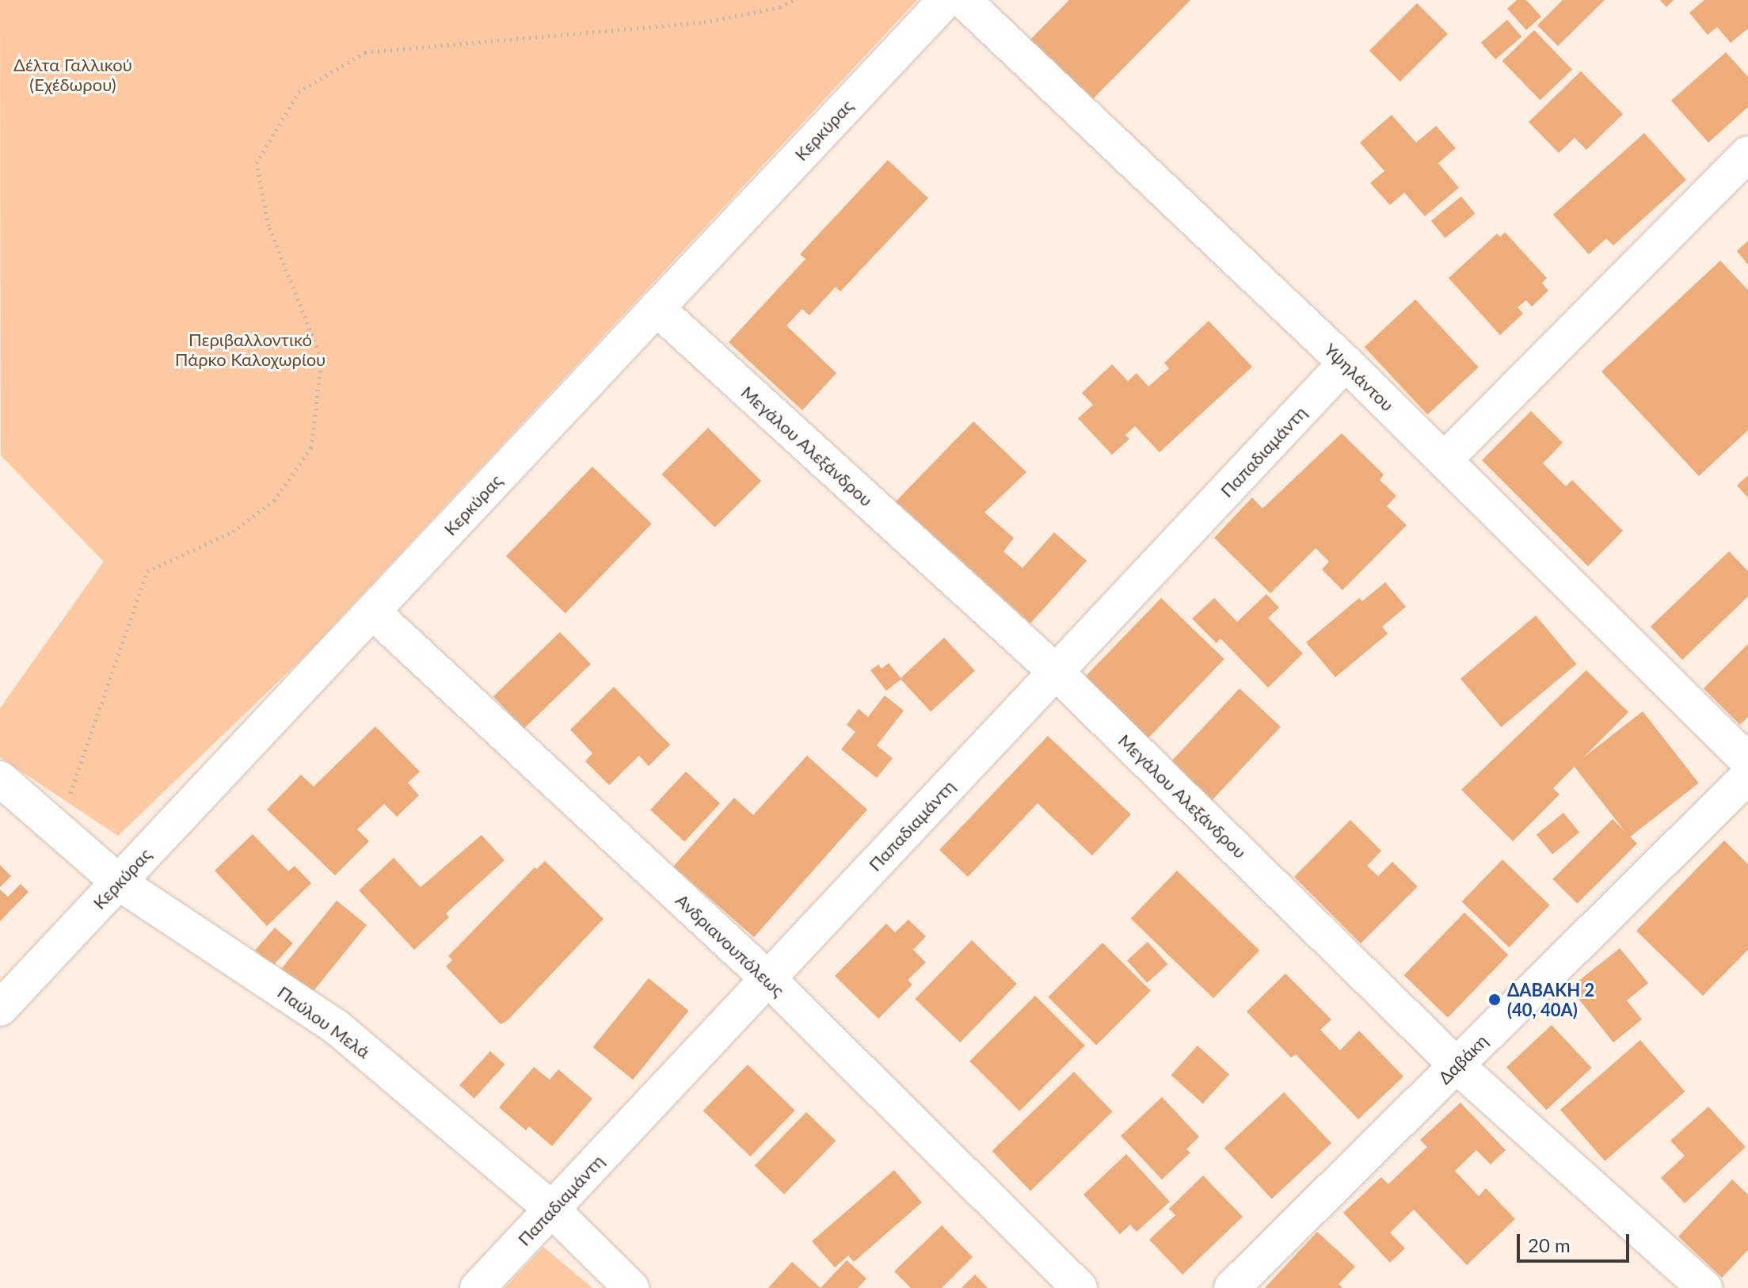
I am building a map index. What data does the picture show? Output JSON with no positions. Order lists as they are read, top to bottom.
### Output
{
  "streets": {
    "street": [
      "Κερκύρας",
      "Υψηλάντου",
      "Μεγάλου Αλεξάνδρου",
      "Παπαδιαμάντη",
      "Ανδριανουπόλεως",
      "Παύλου Μελά",
      "Δαβάκη"
    ]
  },
  "crossings": [
    ["Κερκύρας", "Μεγάλου Αλεξάνδρου"],
    ["Κερκύρας", "Ανδριανουπόλεως"],
    ["Κερκύρας", "Παύλου Μελά"],
    ["Υψηλάντου", "Παπαδιαμάντη"],
    ["Μεγάλου Αλεξάνδρου", "Παπαδιαμάντη"],
    ["Μεγάλου Αλεξάνδρου", "Δαβάκη"],
    ["Παπαδιαμάντη", "Ανδριανουπόλεως"],
    ["Παπαδιαμάντη", "Παύλου Μελά"]
  ],
  "parks": ["Δέλτα Γαλλικού (Εχέδωρου)", "Περιβαλλοντικό Πάρκο Καλοχωρίου"],
  "places": ["ΔΑΒΑΚΗ 2 (40, 40Α)"],
  "scale_bar": "20 m"
}
